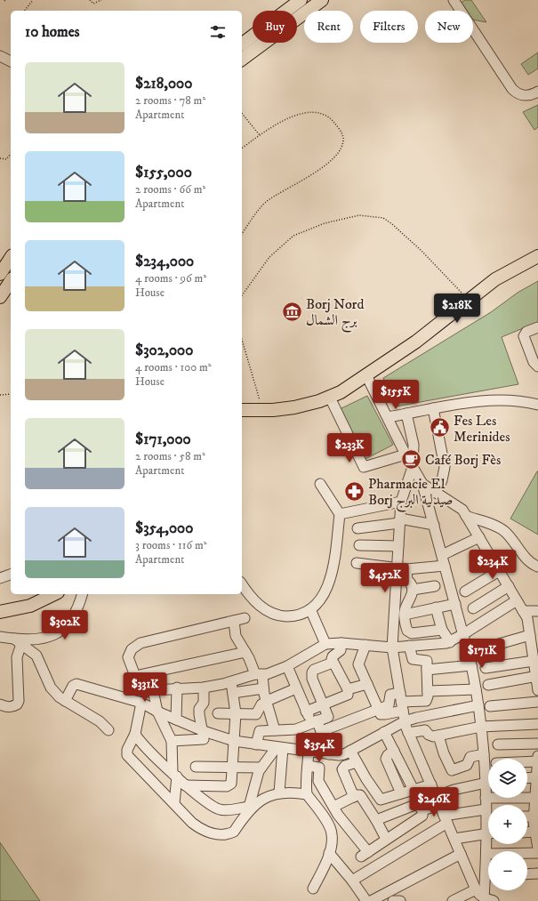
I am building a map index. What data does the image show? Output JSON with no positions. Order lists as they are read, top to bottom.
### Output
{
  "places": {
    "museum": ["Borj Nord برج الشمال"],
    "public building": ["Fes Les Merinides"],
    "cafe": ["Café Borj Fès"],
    "pharmacy": ["Pharmacie El Borj صيدلية البرج"]
  },
  "page": {
    "chip": [
      "Buy",
      "Rent",
      "Filters",
      "New"
    ],
    "heading": "10 homes",
    "list": [
      {
        "name": "$218,000",
        "note": "2 rooms · 78 m² · Apartment"
      },
      {
        "name": "$155,000",
        "note": "2 rooms · 66 m² · Apartment"
      },
      {
        "name": "$234,000",
        "note": "4 rooms · 96 m² · House"
      },
      {
        "name": "$302,000",
        "note": "4 rooms · 100 m² · House"
      },
      {
        "name": "$171,000",
        "note": "2 rooms · 58 m² · Apartment"
      },
      {
        "name": "$354,000",
        "note": "3 rooms · 116 m² · Apartment"
      }
    ],
    "price": [
      "$218K",
      "$155K",
      "$233K",
      "$234K",
      "$452K",
      "$302K",
      "$171K",
      "$331K",
      "$354K",
      "$246K"
    ],
    "map_buttons": ["+", "−"]
  }
}
